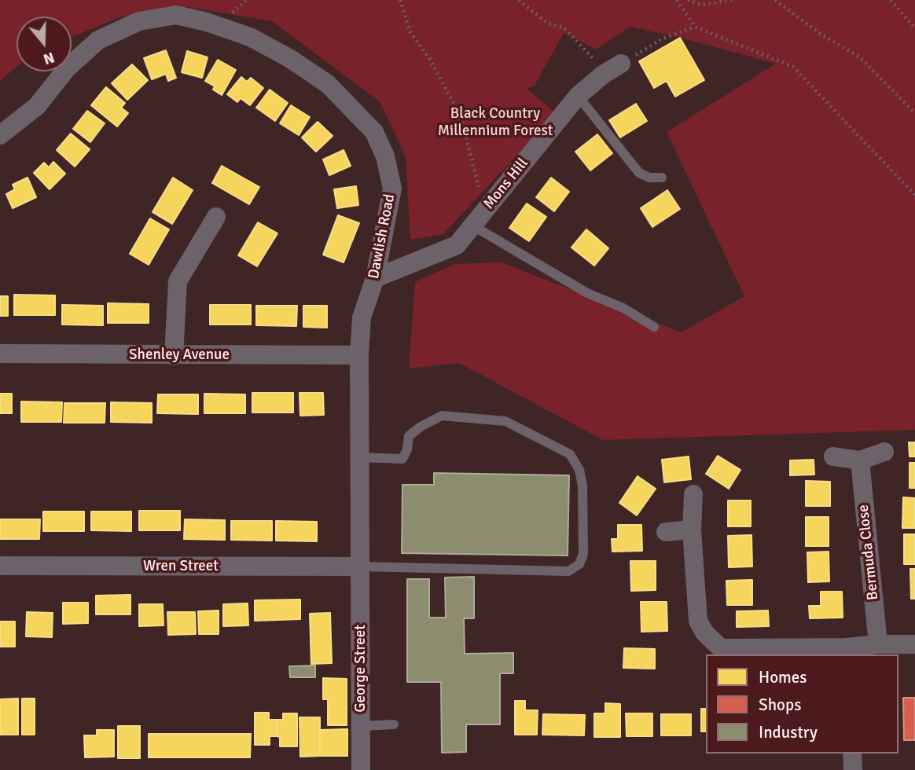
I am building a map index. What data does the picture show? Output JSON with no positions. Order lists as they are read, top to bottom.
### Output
{
  "streets": {
    "street": [
      "Mons Hill",
      "Dawlish Road",
      "Shenley Avenue",
      "Bermuda Close",
      "Wren Street",
      "George Street"
    ]
  },
  "crossings": [
    ["Mons Hill", "Dawlish Road"],
    ["Dawlish Road", "Shenley Avenue"],
    ["Dawlish Road", "Wren Street"],
    ["Dawlish Road", "George Street"],
    ["Wren Street", "George Street"]
  ],
  "parks": ["Black Country Millennium Forest"],
  "legend": ["Homes", "Shops", "Industry"],
  "north": "bottom"
}
